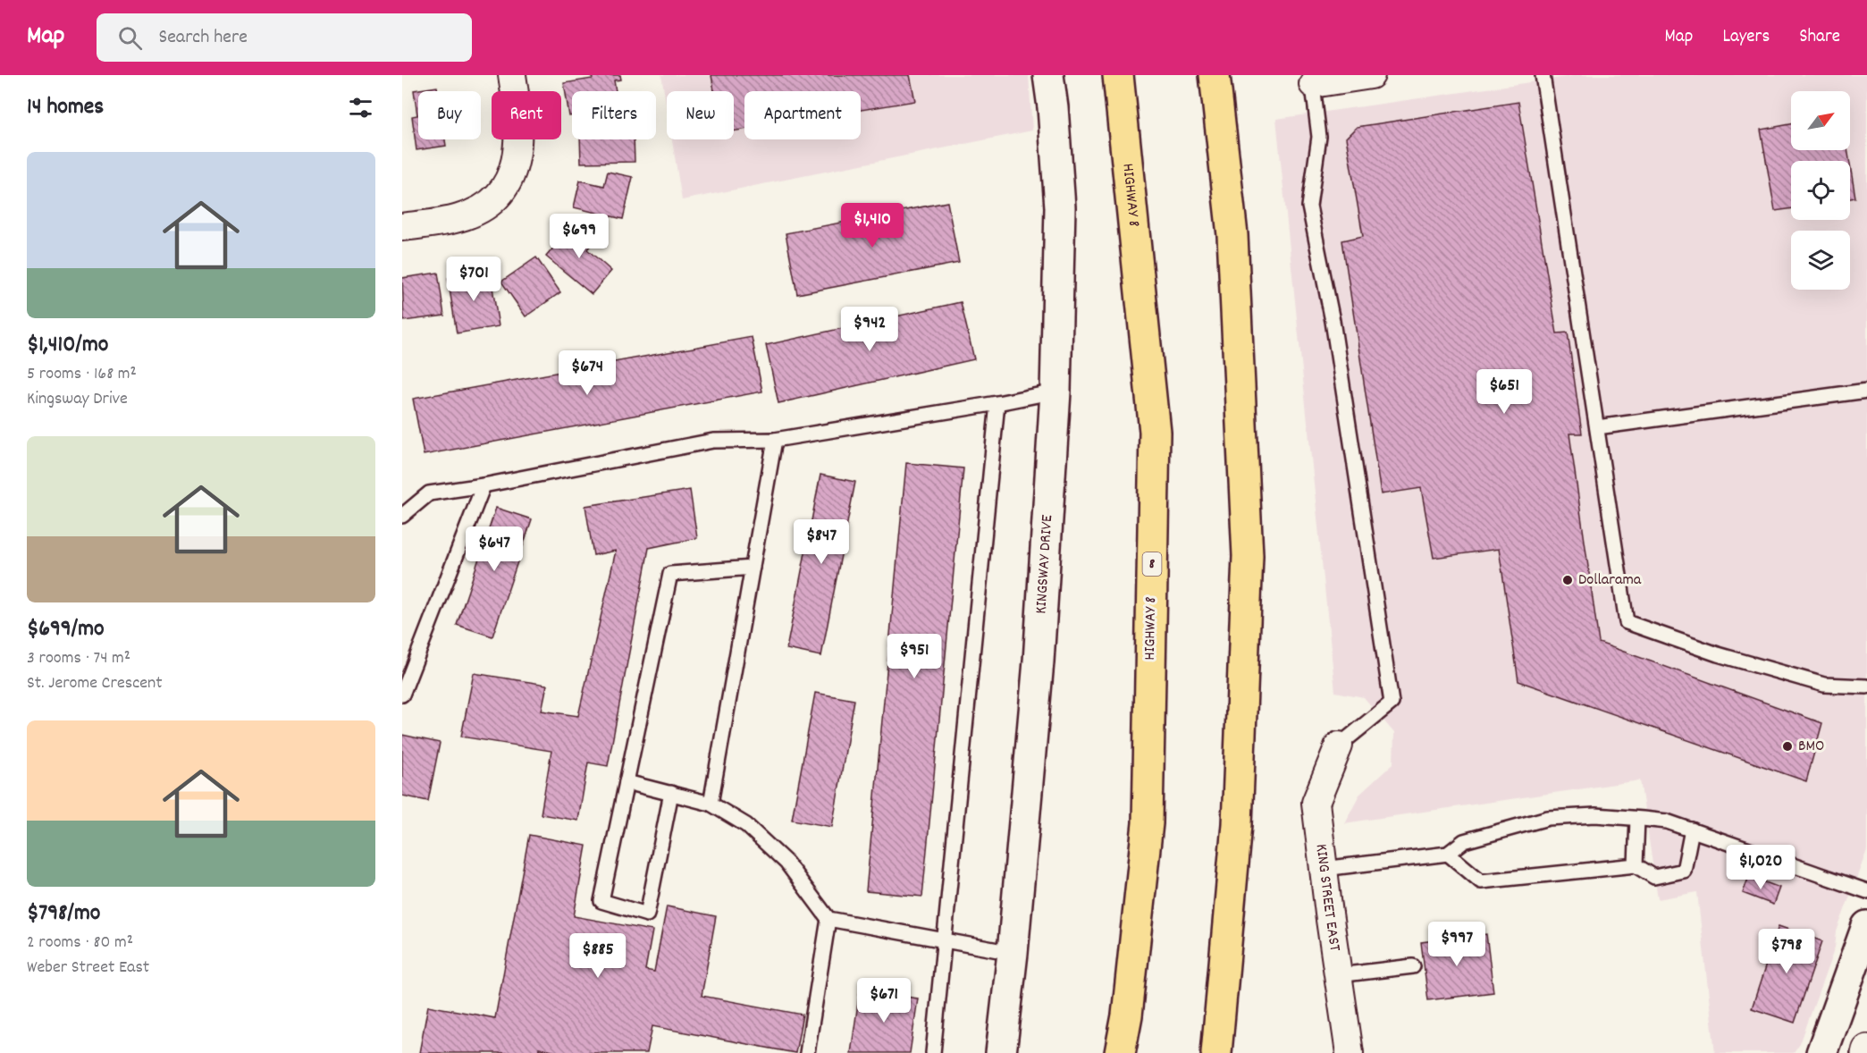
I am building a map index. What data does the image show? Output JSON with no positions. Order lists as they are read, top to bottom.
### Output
{
  "streets": {
    "highway": ["HIGHWAY 8", "8"],
    "street": ["KINGSWAY DRIVE", "KING STREET EAST"]
  },
  "places": ["Dollarama", "BMO"],
  "north": "top right",
  "page": {
    "header": "Map",
    "search": "Search here",
    "nav": ["Map", "Layers", "Share"],
    "heading": "14 homes",
    "chip": [
      "Buy",
      "Rent",
      "Filters",
      "New",
      "Apartment"
    ],
    "list": [
      {
        "name": "$1,410/mo",
        "note": "5 rooms · 168 m² · Kingsway Drive"
      },
      {
        "name": "$699/mo",
        "note": "3 rooms · 74 m² · St. Jerome Crescent"
      },
      {
        "name": "$798/mo",
        "note": "2 rooms · 80 m² · Weber Street East"
      }
    ],
    "price": [
      "$1,410",
      "$699",
      "$701",
      "$942",
      "$674",
      "$651",
      "$847",
      "$647",
      "$951",
      "$1,020",
      "$997",
      "$798",
      "$885",
      "$671"
    ]
  }
}
